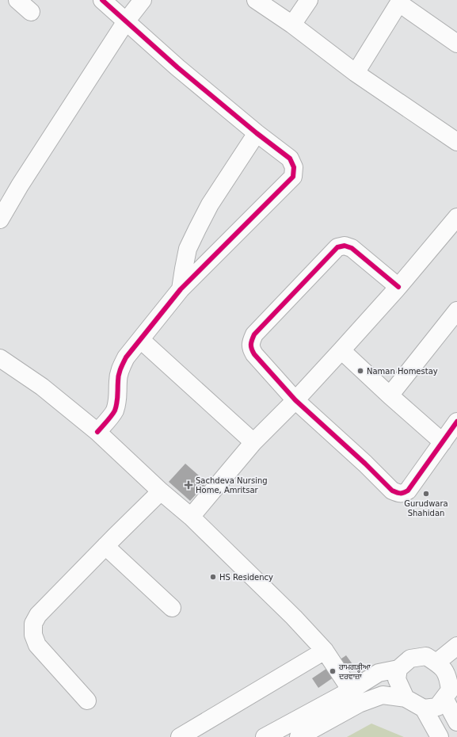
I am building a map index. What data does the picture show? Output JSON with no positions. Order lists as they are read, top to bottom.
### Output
{
  "places": {
    "other": [
      "Naman Homestay",
      "Gurudwara Shahidan",
      "HS Residency",
      "ਰਾਮਗੜ੍ਹੀਆ ਦਰਵਾਜ਼ਾ"
    ],
    "health": ["Sachdeva Nursing Home, Amritsar"]
  }
}
